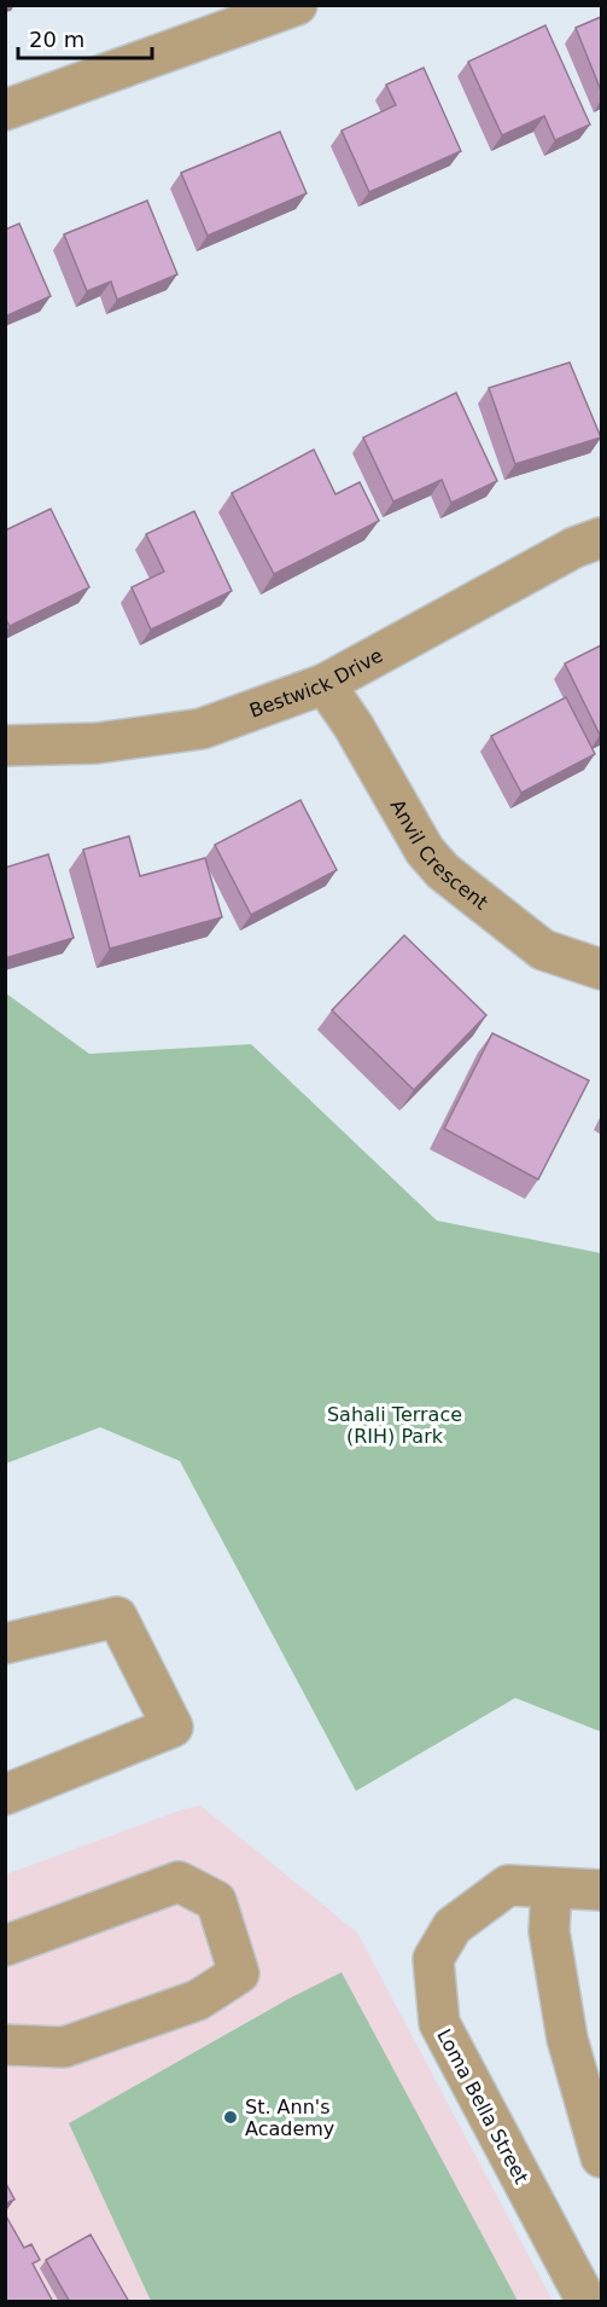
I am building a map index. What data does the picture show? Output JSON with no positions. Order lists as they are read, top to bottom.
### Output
{
  "streets": {
    "street": ["Bestwick Drive", "Anvil Crescent", "Loma Bella Street"]
  },
  "crossings": [
    ["Bestwick Drive", "Anvil Crescent"]
  ],
  "parks": ["Sahali Terrace (RIH) Park"],
  "places": ["St. Ann's Academy"],
  "scale_bar": "20 m"
}
